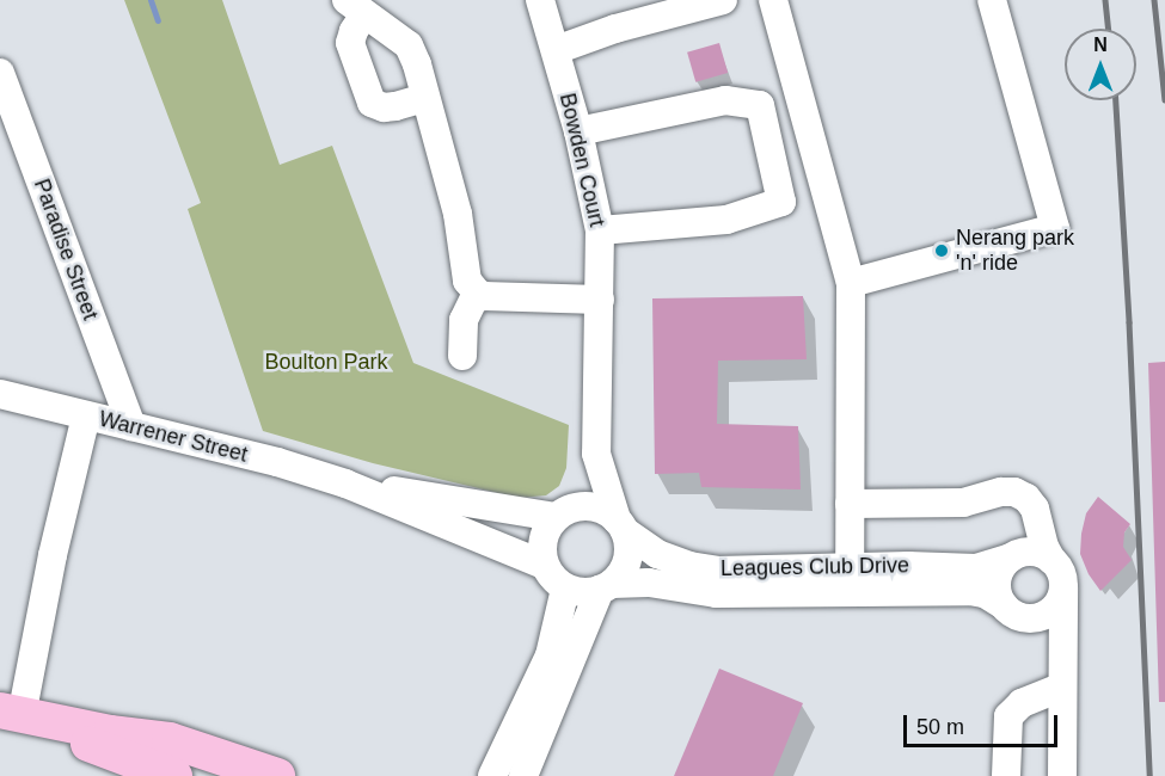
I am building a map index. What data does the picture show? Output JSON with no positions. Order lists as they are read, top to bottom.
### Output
{
  "streets": {
    "street": [
      "Bowden Court",
      "Paradise Street",
      "Warrener Street",
      "Leagues Club Drive"
    ]
  },
  "crossings": [
    ["Bowden Court", "Warrener Street"],
    ["Bowden Court", "Leagues Club Drive"],
    ["Paradise Street", "Warrener Street"],
    ["Warrener Street", "Leagues Club Drive"]
  ],
  "parks": ["Boulton Park"],
  "places": ["Nerang park 'n' ride"],
  "scale_bar": "50 m",
  "north": "top"
}
